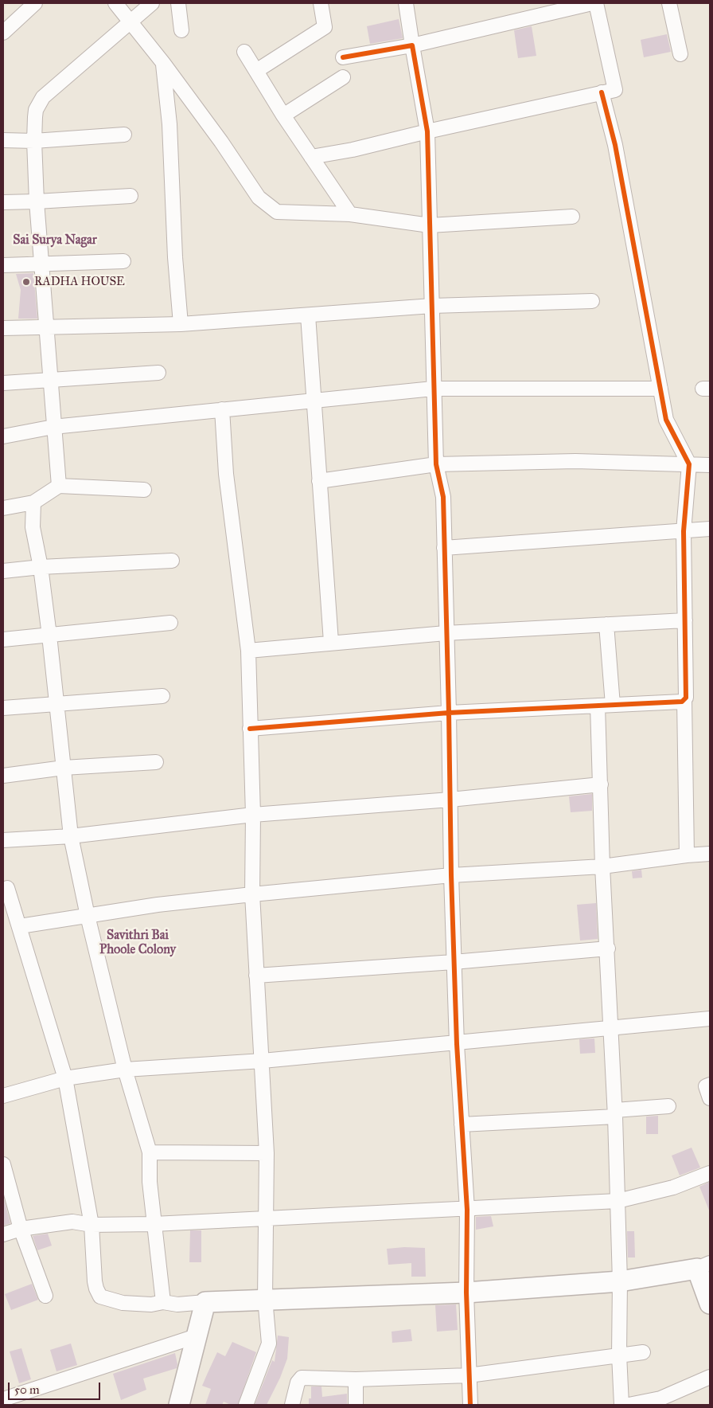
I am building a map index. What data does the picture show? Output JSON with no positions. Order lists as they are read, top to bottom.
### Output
{
  "districts": ["Sai Surya Nagar", "Savithri Bai Phoole Colony"],
  "places": ["RADHA HOUSE"],
  "scale_bar": "50 m"
}
